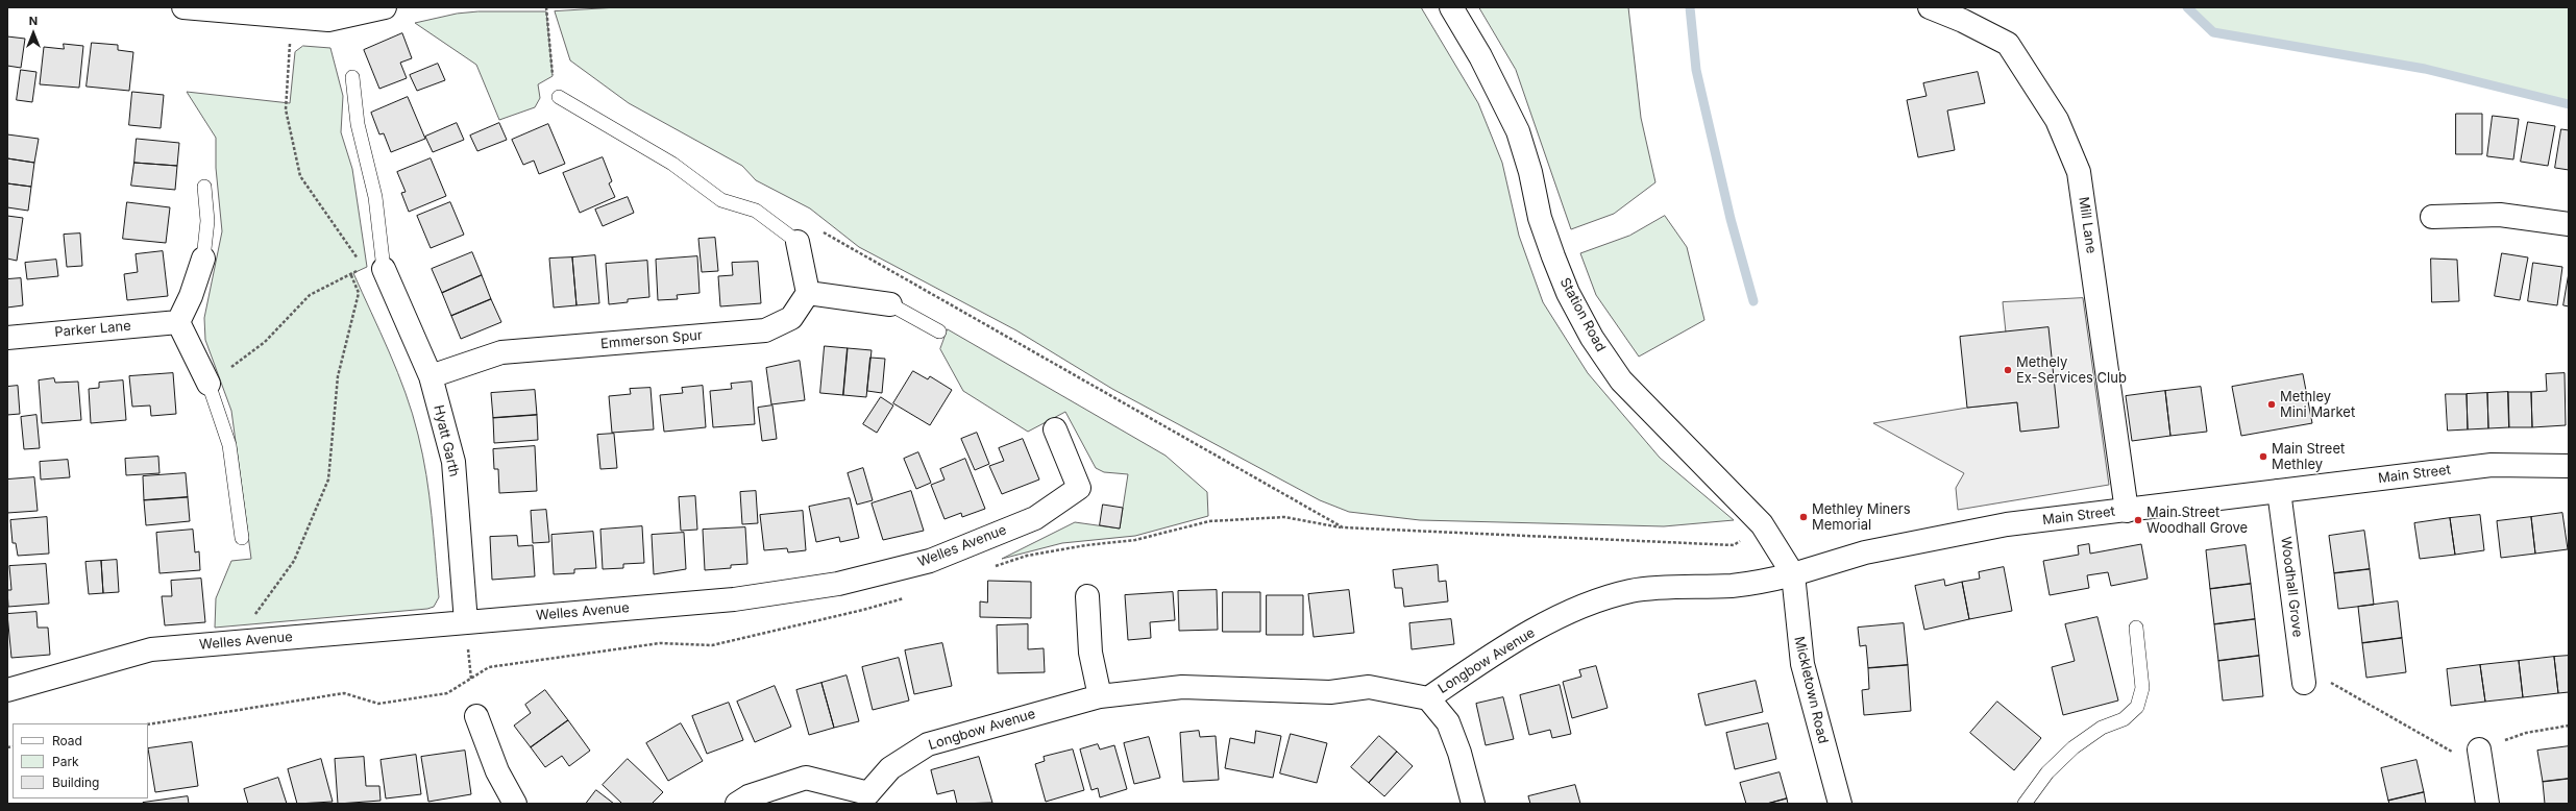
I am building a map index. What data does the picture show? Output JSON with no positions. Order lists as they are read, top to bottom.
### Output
{
  "streets": {
    "street": [
      "Mill Lane",
      "Station Road",
      "Parker Lane",
      "Emmerson Spur",
      "Hyatt Garth",
      "Main Street",
      "Welles Avenue",
      "Woodhall Grove",
      "Longbow Avenue",
      "Mickletown Road"
    ]
  },
  "crossings": [
    ["Mill Lane", "Main Street"],
    ["Station Road", "Main Street"],
    ["Station Road", "Longbow Avenue"],
    ["Station Road", "Mickletown Road"],
    ["Emmerson Spur", "Hyatt Garth"],
    ["Hyatt Garth", "Welles Avenue"],
    ["Main Street", "Woodhall Grove"],
    ["Main Street", "Longbow Avenue"],
    ["Main Street", "Mickletown Road"],
    ["Longbow Avenue", "Mickletown Road"]
  ],
  "places": [
    "Methely Ex-Services Club",
    "Methley Mini Market",
    "Main Street Methley",
    "Methley Miners Memorial",
    "Main Street Woodhall Grove"
  ],
  "legend": ["Road", "Park", "Building"],
  "north": "top"
}
